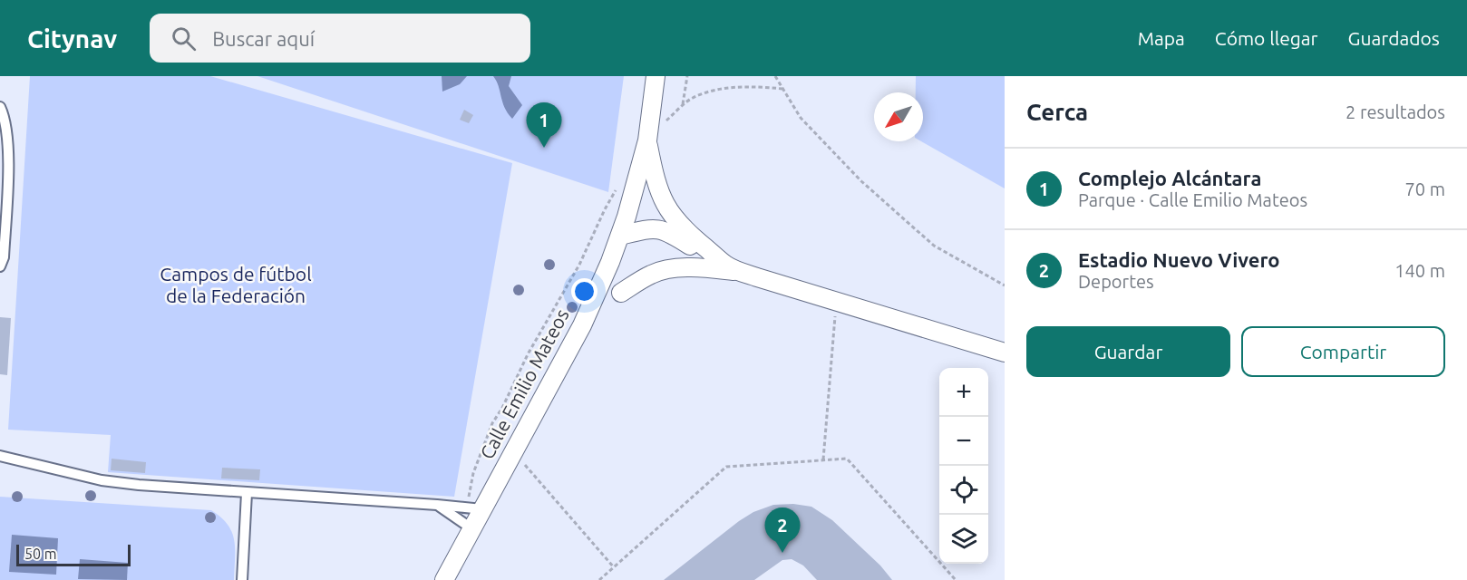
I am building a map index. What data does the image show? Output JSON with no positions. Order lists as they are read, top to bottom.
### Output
{
  "streets": {
    "street": ["Calle Emilio Mateos"]
  },
  "parks": ["Campos de fútbol de la Federación"],
  "scale_bar": "50 m",
  "north": "bottom left",
  "page": {
    "header": "Citynav",
    "search": "Buscar aquí",
    "nav": ["Mapa", "Cómo llegar", "Guardados"],
    "heading": ["Cerca", "2 resultados"],
    "pins": ["1", "2"],
    "list": [
      {
        "mark": "1",
        "name": "Complejo Alcántara",
        "note": "Parque · Calle Emilio Mateos",
        "value": "70 m"
      },
      {
        "mark": "2",
        "name": "Estadio Nuevo Vivero",
        "note": "Deportes",
        "value": "140 m"
      }
    ],
    "buttons": ["Guardar", "Compartir"],
    "map_buttons": ["+", "−"],
    "scale": "50 m"
  }
}
